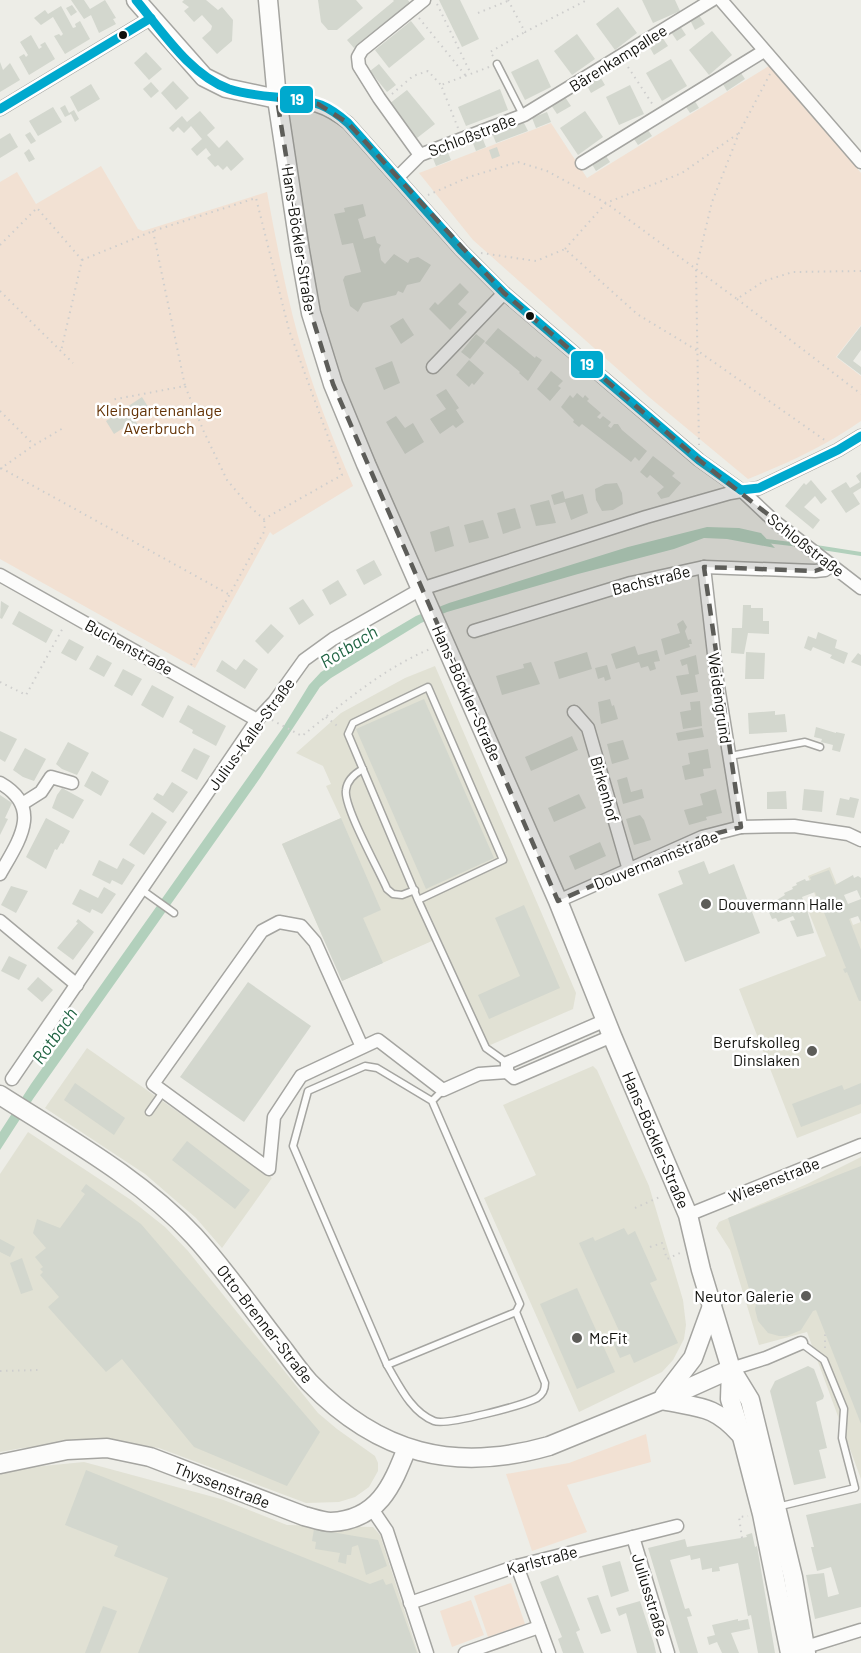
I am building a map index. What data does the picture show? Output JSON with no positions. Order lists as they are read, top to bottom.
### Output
{
  "streets": {
    "main road": [
      "Schloßstraße",
      "Hans-Böckler-Straße",
      "Otto-Brenner-Straße",
      "Thyssenstraße"
    ],
    "street": [
      "Bärenkampallee",
      "Bachstraße",
      "Buchenstraße",
      "Weidengrund",
      "Julius-Kalle-Straße",
      "Birkenhof",
      "Douvermannstraße",
      "Wiesenstraße",
      "Karlstraße",
      "Juliusstraße"
    ]
  },
  "crossings": [
    ["Bärenkampallee", "Schloßstraße"],
    ["Schloßstraße", "Hans-Böckler-Straße"],
    ["Schloßstraße", "Bachstraße"],
    ["Schloßstraße", "Julius-Kalle-Straße"],
    ["Hans-Böckler-Straße", "Julius-Kalle-Straße"],
    ["Hans-Böckler-Straße", "Douvermannstraße"],
    ["Hans-Böckler-Straße", "Wiesenstraße"],
    ["Hans-Böckler-Straße", "Otto-Brenner-Straße"],
    ["Bachstraße", "Weidengrund"],
    ["Buchenstraße", "Julius-Kalle-Straße"],
    ["Weidengrund", "Douvermannstraße"],
    ["Birkenhof", "Douvermannstraße"],
    ["Karlstraße", "Juliusstraße"]
  ],
  "water": ["Rotbach"],
  "parks": ["Kleingartenanlage Averbruch"],
  "places": [
    "Douvermann Halle",
    "Berufskolleg Dinslaken",
    "Neutor Galerie",
    "McFit"
  ],
  "lines": ["transit line 19"]
}
